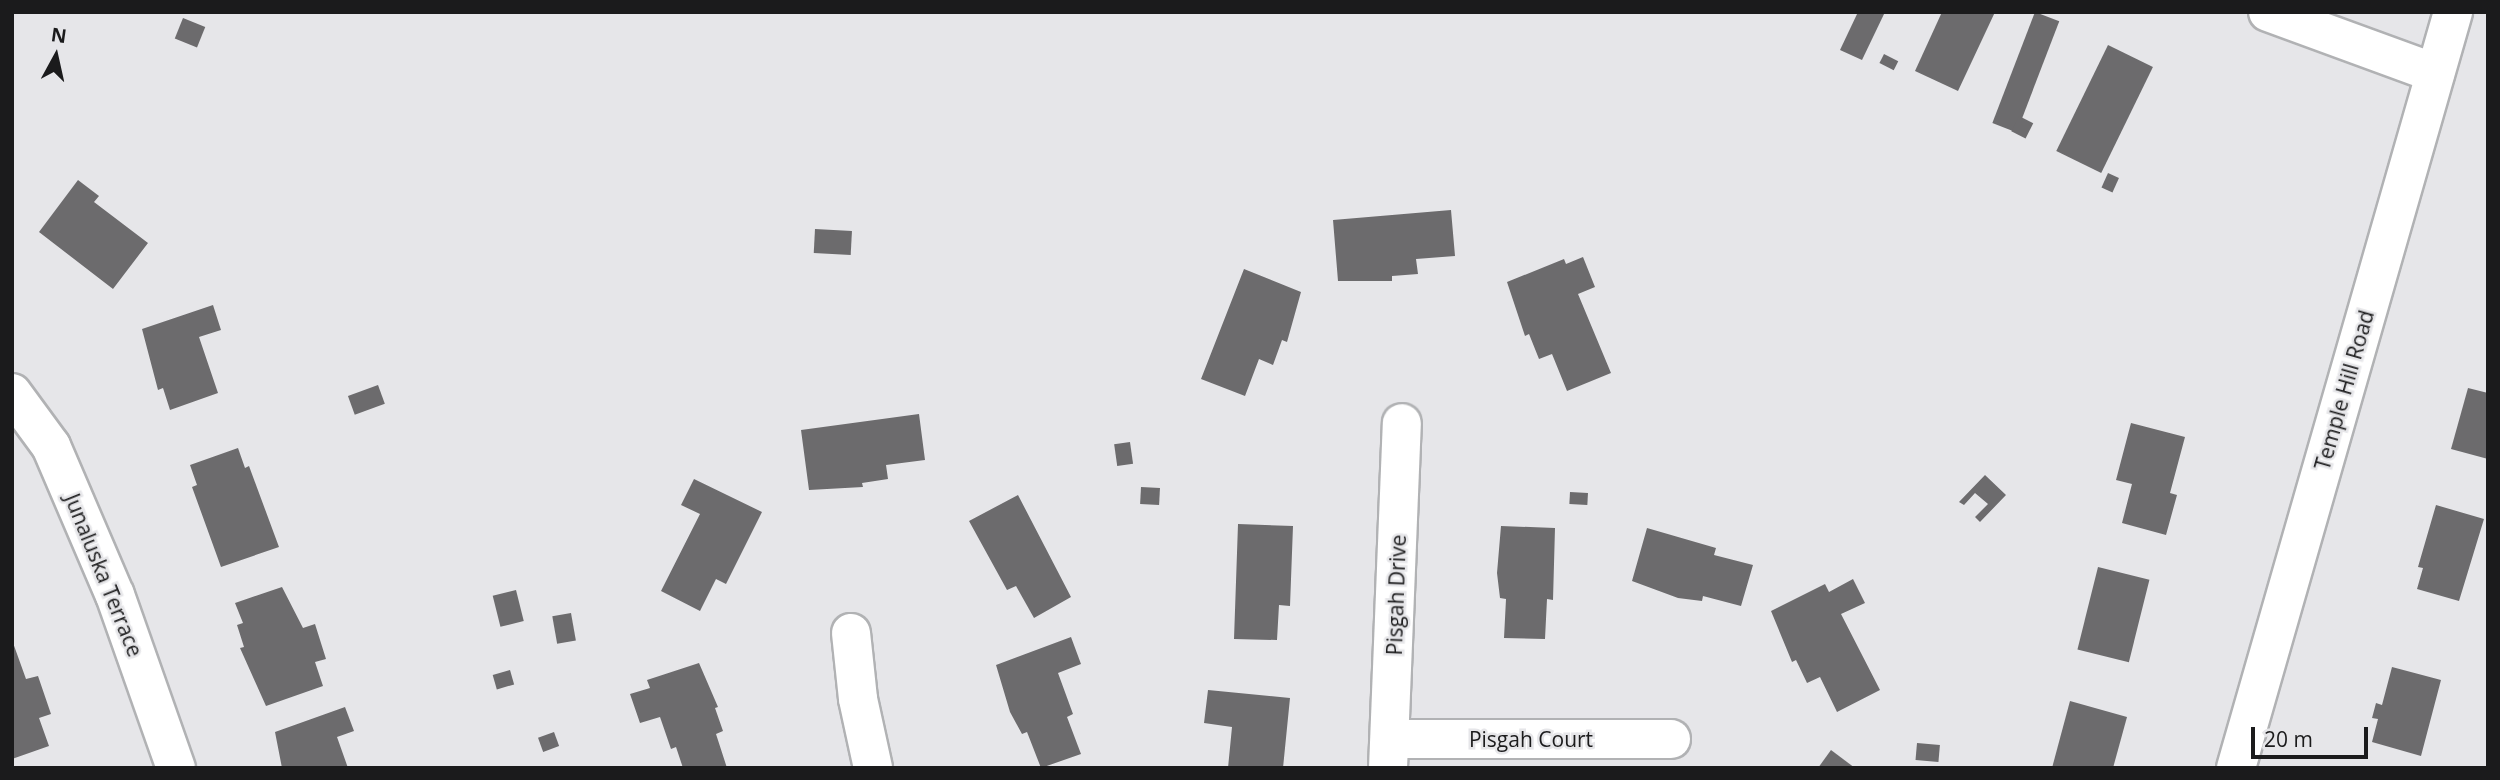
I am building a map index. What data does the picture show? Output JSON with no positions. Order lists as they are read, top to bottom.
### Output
{
  "streets": {
    "street": [
      "Temple Hill Road",
      "Junaluska Terrace",
      "Pisgah Drive",
      "Pisgah Court"
    ]
  },
  "crossings": [
    ["Pisgah Drive", "Pisgah Court"]
  ],
  "scale_bar": "20 m",
  "north": "top"
}
